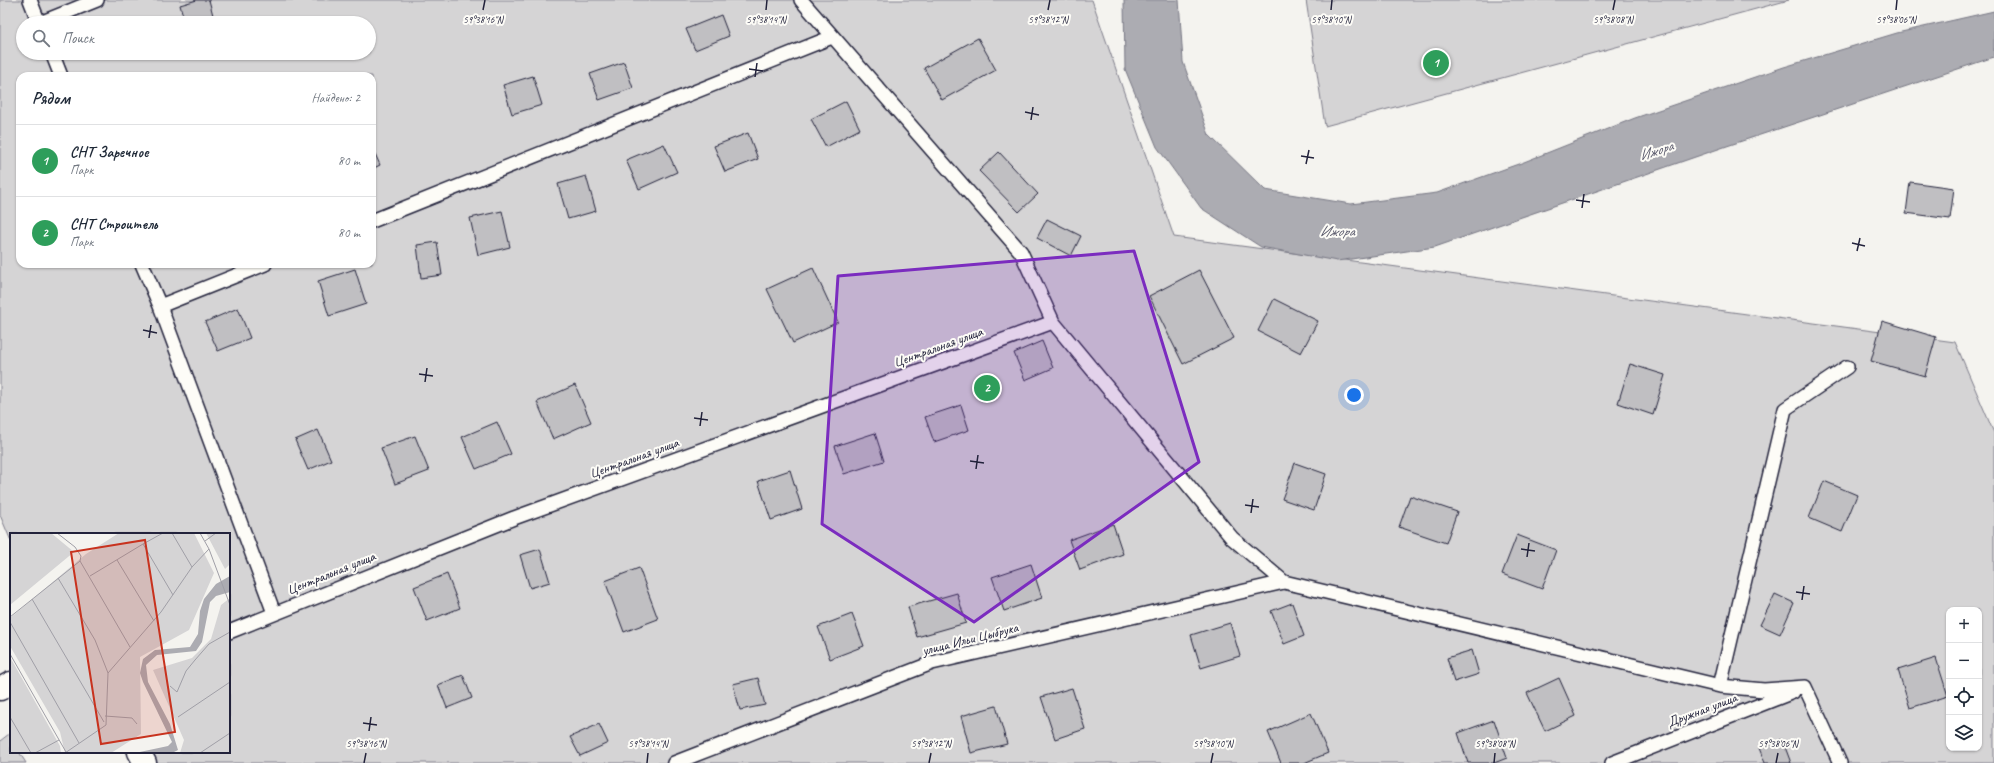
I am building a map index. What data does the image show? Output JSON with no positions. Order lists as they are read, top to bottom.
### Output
{
  "streets": {
    "lane": ["Центральная улица", "улица Ильи Цыбрука", "Дружная улица"]
  },
  "water": ["Ижора"],
  "page": {
    "search": "Поиск",
    "pins": ["1", "2"],
    "heading": ["Рядом", "Найдено: 2"],
    "list": [
      {
        "mark": "1",
        "name": "СНТ Заречное",
        "note": "Парк",
        "value": "80 m"
      },
      {
        "mark": "2",
        "name": "СНТ Строитель",
        "note": "Парк",
        "value": "80 m"
      }
    ],
    "map_buttons": ["+", "−"]
  },
  "coordinates": [
    "59°38'16\"N",
    "59°38'14\"N",
    "59°38'12\"N",
    "59°38'10\"N",
    "59°38'08\"N",
    "59°38'06\"N"
  ]
}
